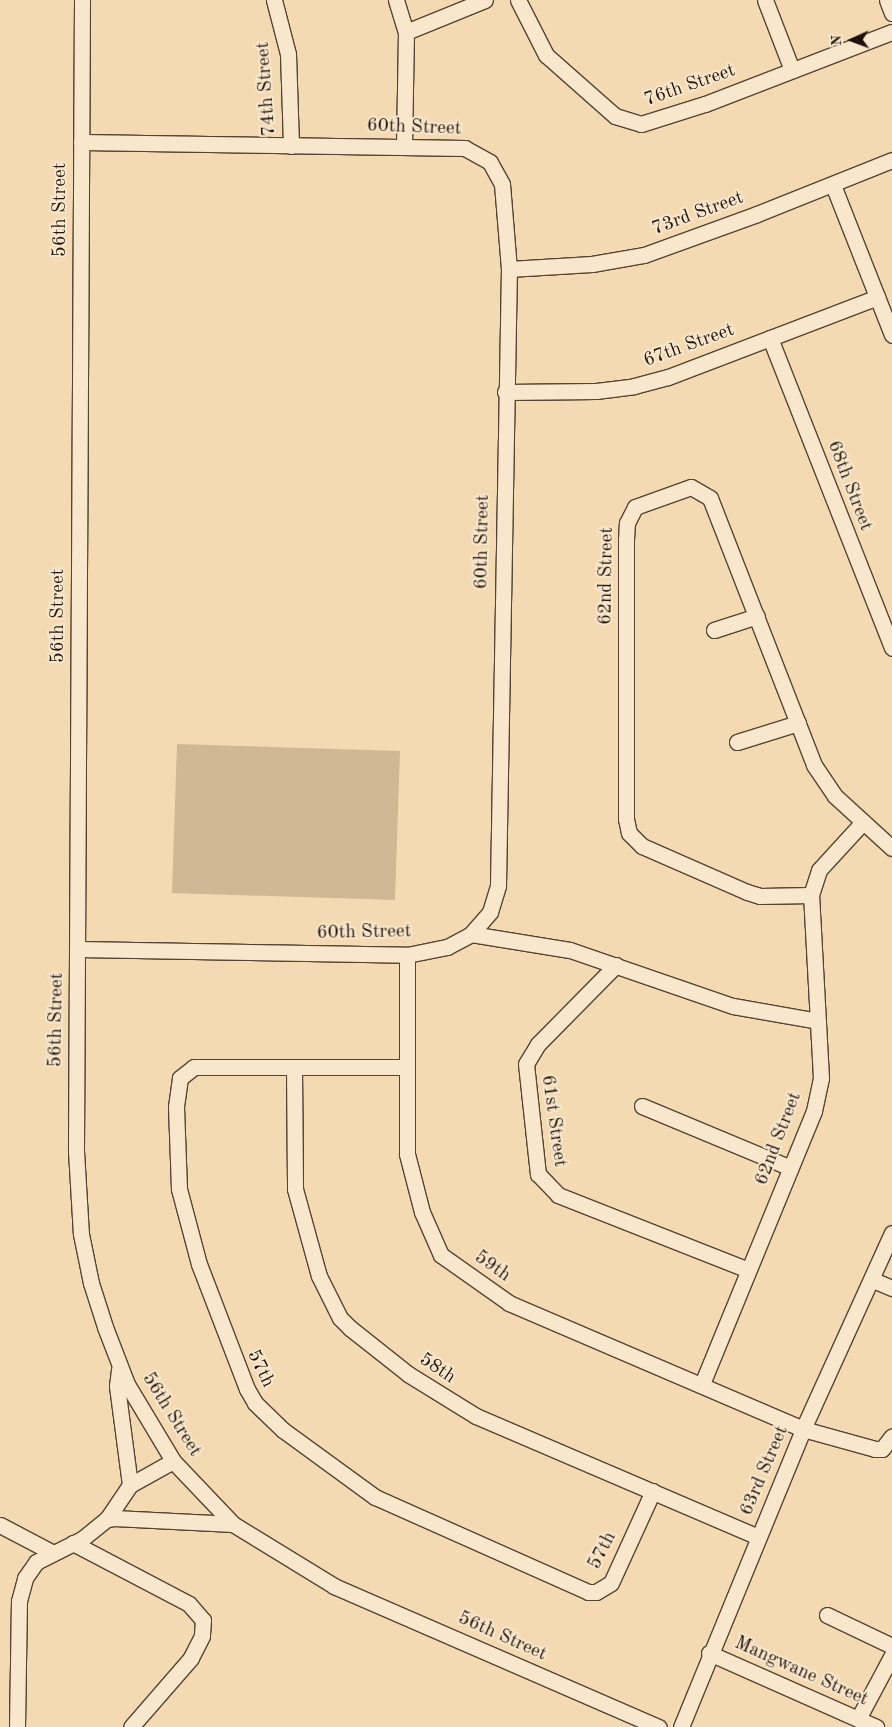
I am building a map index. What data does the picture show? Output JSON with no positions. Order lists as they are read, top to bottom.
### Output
{
  "streets": {
    "street": [
      "76th Street",
      "74th Street",
      "60th Street",
      "56th Street",
      "73rd Street",
      "67th Street",
      "68th Street",
      "62nd Street",
      "61st Street",
      "59th",
      "57th",
      "58th",
      "63rd Street",
      "Mangwane Street"
    ]
  },
  "crossings": [
    ["74th Street", "60th Street"],
    ["60th Street", "56th Street"],
    ["60th Street", "73rd Street"],
    ["60th Street", "67th Street"],
    ["60th Street", "59th"],
    ["67th Street", "68th Street"],
    ["62nd Street", "61st Street"],
    ["62nd Street", "59th"],
    ["59th", "57th"],
    ["59th", "63rd Street"],
    ["57th", "58th"],
    ["58th", "63rd Street"],
    ["63rd Street", "Mangwane Street"]
  ],
  "north": "left"
}
